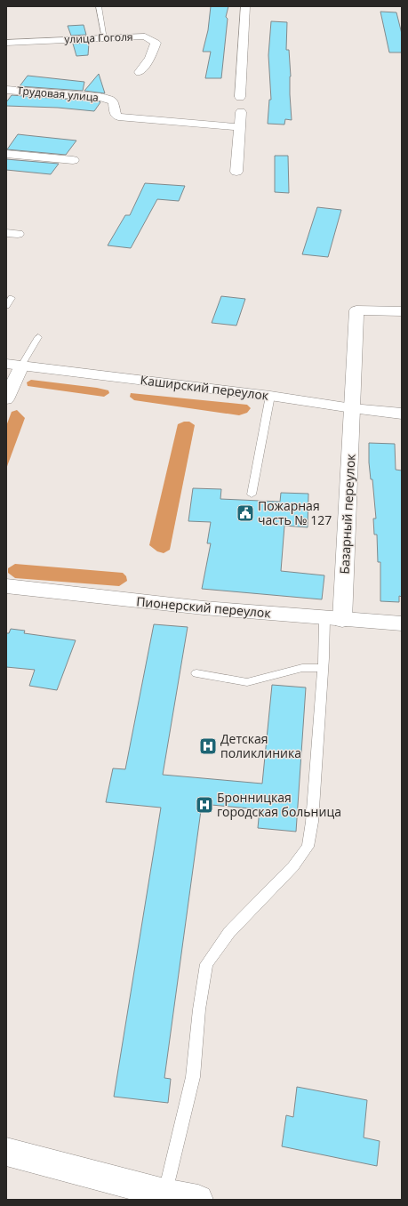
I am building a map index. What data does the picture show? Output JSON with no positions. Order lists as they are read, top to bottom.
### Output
{
  "streets": {
    "street": [
      "улица Гоголя",
      "Трудовая улица",
      "Каширский переулок",
      "Базарный переулок",
      "Пионерский переулок"
    ]
  },
  "crossings": [
    ["Каширский переулок", "Базарный переулок"],
    ["Базарный переулок", "Пионерский переулок"]
  ],
  "places": {
    "public building": ["Пожарная часть № 127"],
    "hospital": ["Детская поликлиника", "Бронницкая городская больница"]
  }
}
